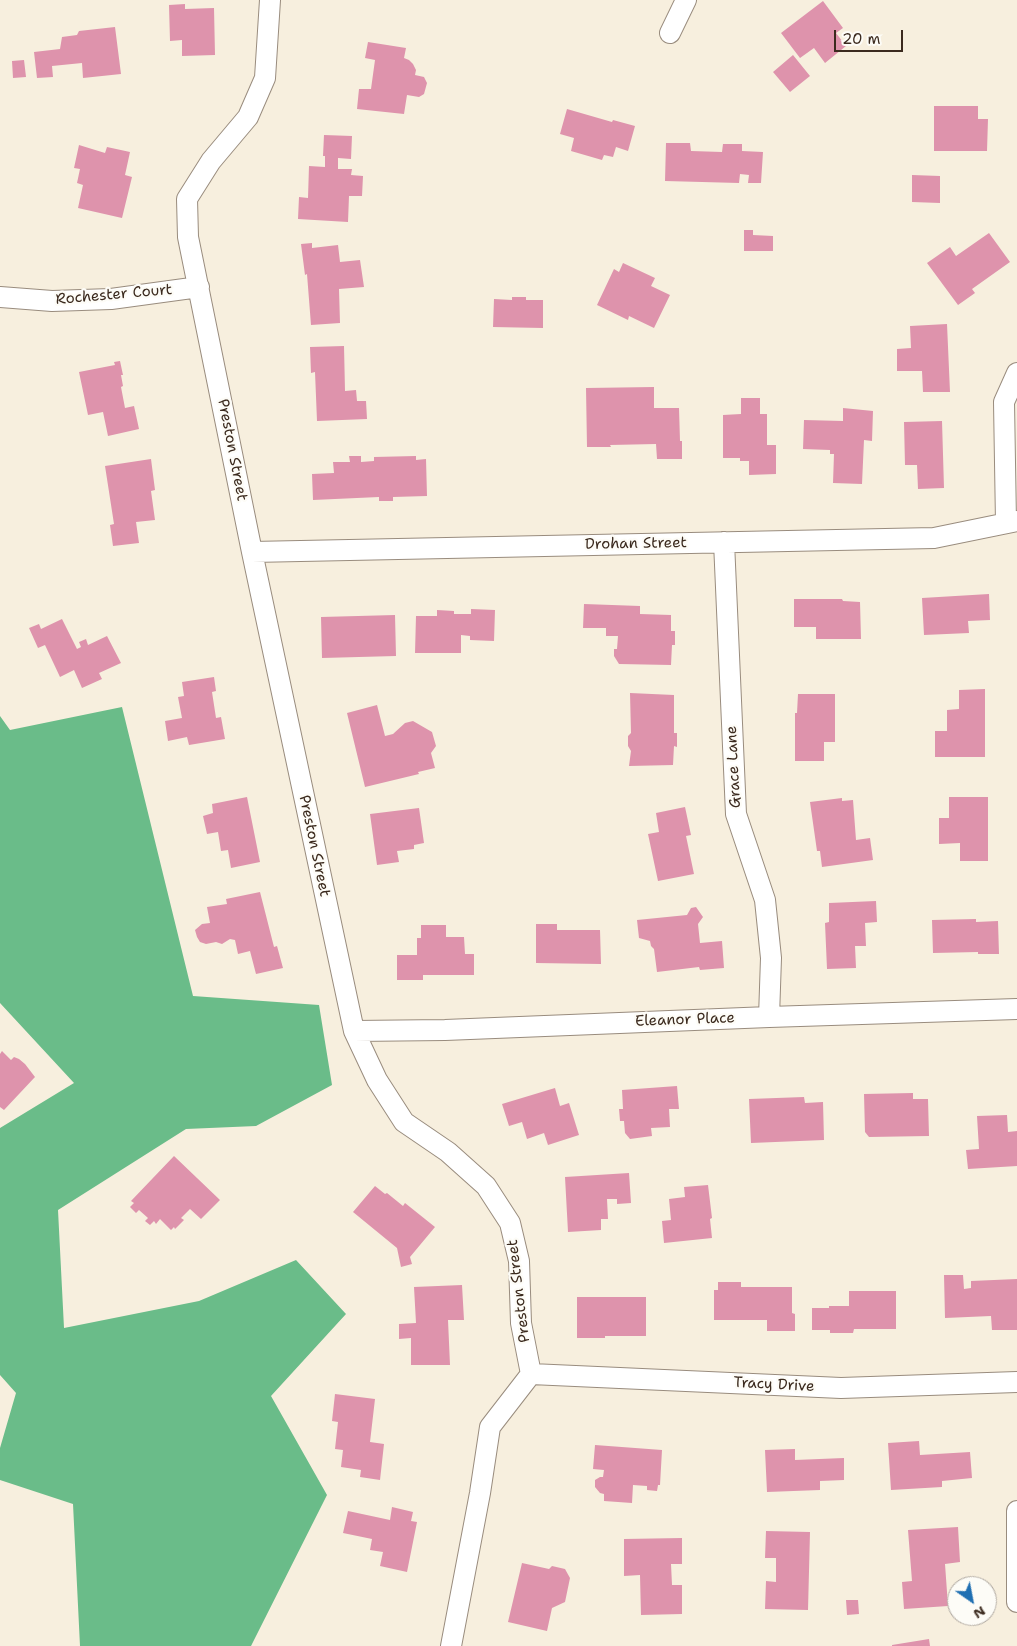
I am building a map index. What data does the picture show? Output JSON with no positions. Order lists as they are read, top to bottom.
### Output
{
  "streets": {
    "street": [
      "Rochester Court",
      "Preston Street",
      "Drohan Street",
      "Grace Lane",
      "Eleanor Place",
      "Tracy Drive"
    ]
  },
  "crossings": [
    ["Rochester Court", "Preston Street"],
    ["Preston Street", "Drohan Street"],
    ["Preston Street", "Eleanor Place"],
    ["Preston Street", "Tracy Drive"],
    ["Drohan Street", "Grace Lane"],
    ["Grace Lane", "Eleanor Place"]
  ],
  "scale_bar": "20 m",
  "north": "bottom right"
}
